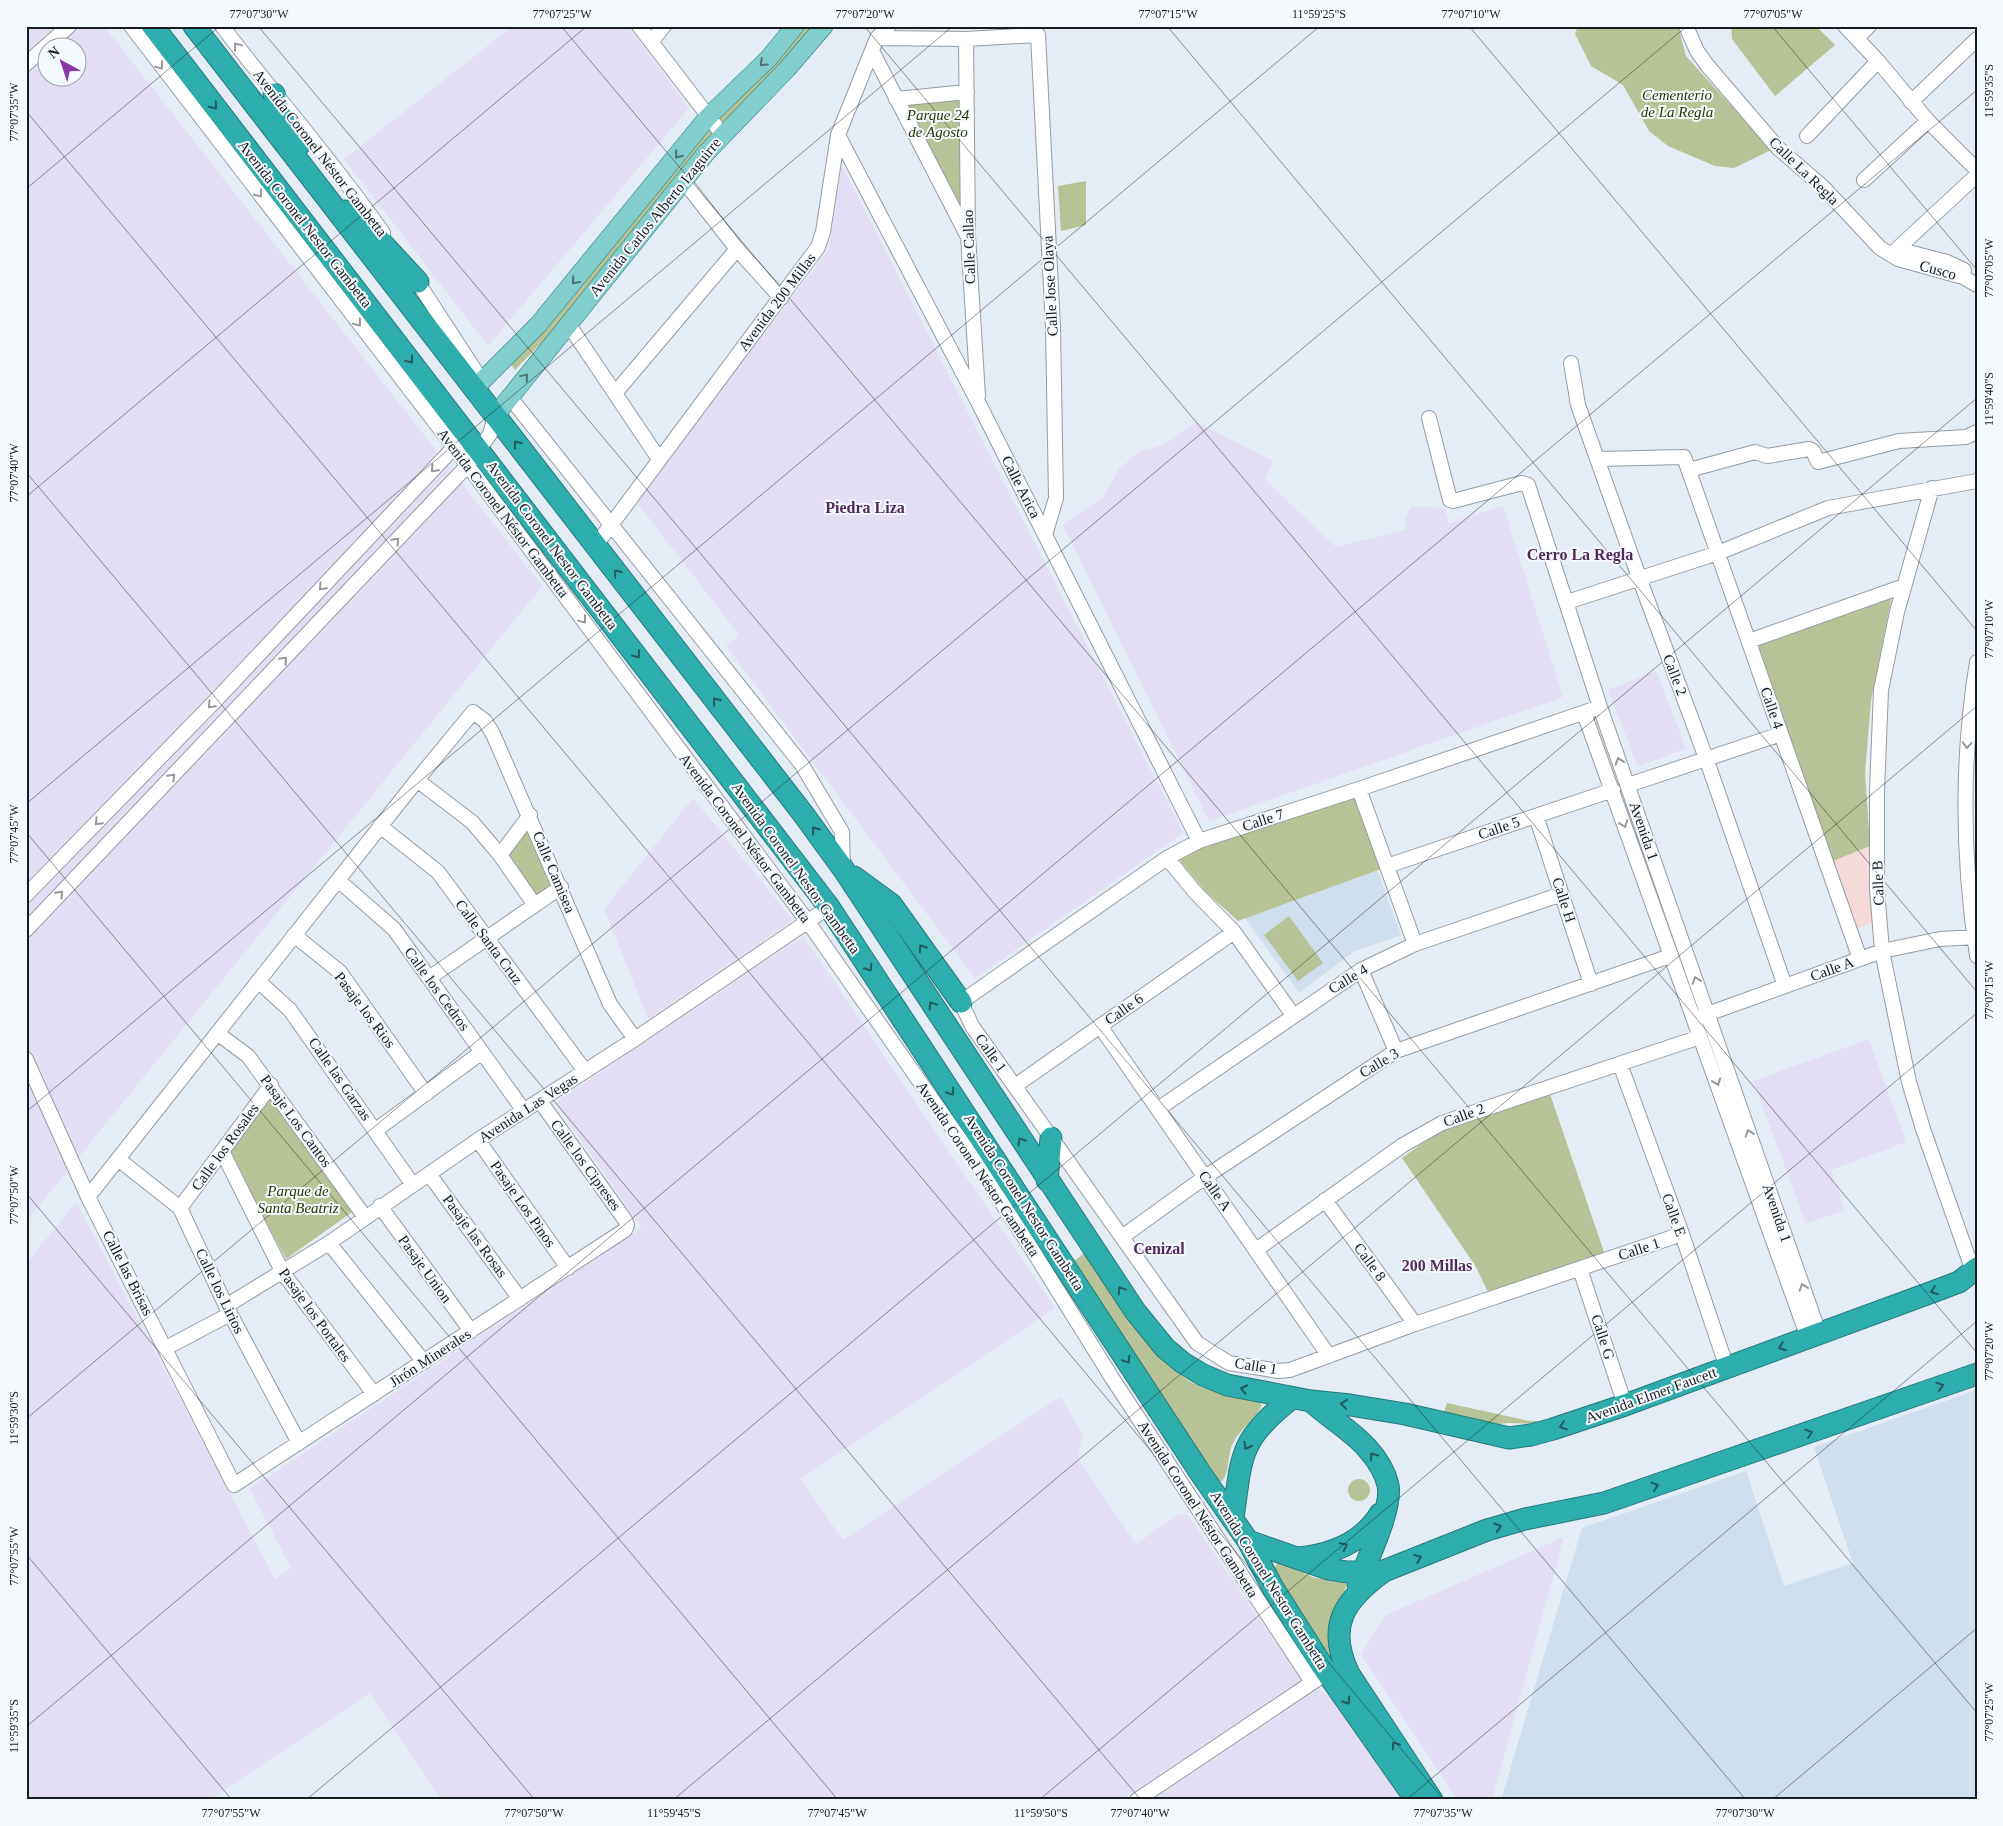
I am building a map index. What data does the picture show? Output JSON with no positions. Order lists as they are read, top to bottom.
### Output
{
  "streets": {
    "highway": ["Avenida Coronel Nestor Gambetta", "Avenida Elmer Faucett"],
    "main road": ["Avenida Carlos Alberto Izaguirre"],
    "street": [
      "Avenida Coronel Néstor Gambetta",
      "Calle La Regla",
      "Calle Callao",
      "Cusco",
      "Calle Jose Olaya",
      "Avenida 200 Millas",
      "Calle Arica",
      "Calle 2",
      "Calle 4",
      "Calle 7",
      "Calle 5",
      "Avenida 1",
      "Calle Camisea",
      "Calle B",
      "Calle H",
      "Calle Santa Cruz",
      "Calle A",
      "Calle los Cedros",
      "Calle 6",
      "Pasaje los Rios",
      "Calle 1",
      "Calle 3",
      "Calle las Garzas",
      "Avenida Las Vegas",
      "Pasaje Los Cantos",
      "Calle los Rosales",
      "Calle los Cipreses",
      "Pasaje Los Pinos",
      "Calle E",
      "Pasaje las Rosas",
      "Calle 8",
      "Pasaje Union",
      "Calle las Brisas",
      "Calle los Lirios",
      "Pasaje los Portales",
      "Calle G",
      "Jirón Minerales"
    ]
  },
  "crossings": [
    ["Avenida Coronel Néstor Gambetta", "Avenida Carlos Alberto Izaguirre"],
    ["Avenida Coronel Néstor Gambetta", "Avenida Coronel Nestor Gambetta"],
    ["Avenida Coronel Néstor Gambetta", "Avenida Las Vegas"],
    ["Calle La Regla", "Cusco"],
    ["Avenida Carlos Alberto Izaguirre", "Avenida Coronel Nestor Gambetta"],
    ["Avenida Coronel Nestor Gambetta", "Avenida 200 Millas"],
    ["Avenida Coronel Nestor Gambetta", "Avenida Las Vegas"],
    ["Avenida Coronel Nestor Gambetta", "Avenida Elmer Faucett"],
    ["Calle Callao", "Calle Arica"],
    ["Calle Jose Olaya", "Calle Arica"],
    ["Avenida 200 Millas", "Calle Arica"],
    ["Calle Arica", "Calle 7"],
    ["Calle 2", "Avenida 1"],
    ["Calle 2", "Calle A"],
    ["Calle 2", "Calle E"],
    ["Calle 2", "Calle 8"],
    ["Calle 4", "Calle H"],
    ["Calle 4", "Calle A"],
    ["Calle 7", "Avenida 1"],
    ["Calle 7", "Calle 1"],
    ["Calle 5", "Avenida 1"],
    ["Calle 5", "Calle H"],
    ["Avenida 1", "Calle A"],
    ["Avenida 1", "Calle 3"],
    ["Avenida 1", "Avenida Elmer Faucett"],
    ["Calle Camisea", "Avenida Las Vegas"],
    ["Calle B", "Calle A"],
    ["Calle B", "Avenida Elmer Faucett"],
    ["Calle H", "Calle 3"],
    ["Calle Santa Cruz", "Avenida Las Vegas"],
    ["Calle A", "Calle 6"],
    ["Calle A", "Calle 1"],
    ["Calle A", "Calle 3"],
    ["Calle los Cedros", "Avenida Las Vegas"],
    ["Calle 6", "Calle 1"],
    ["Calle 1", "Calle 3"],
    ["Calle 1", "Calle E"],
    ["Calle 1", "Calle 8"],
    ["Calle 1", "Calle G"],
    ["Calle las Garzas", "Avenida Las Vegas"],
    ["Avenida Las Vegas", "Pasaje Los Cantos"],
    ["Avenida Las Vegas", "Calle los Cipreses"],
    ["Avenida Las Vegas", "Pasaje Los Pinos"],
    ["Avenida Las Vegas", "Pasaje las Rosas"],
    ["Avenida Las Vegas", "Pasaje Union"],
    ["Avenida Las Vegas", "Calle las Brisas"],
    ["Avenida Las Vegas", "Calle los Lirios"],
    ["Avenida Las Vegas", "Pasaje los Portales"],
    ["Pasaje Los Cantos", "Calle los Rosales"],
    ["Calle los Rosales", "Calle los Lirios"],
    ["Calle los Rosales", "Pasaje los Portales"],
    ["Calle los Cipreses", "Jirón Minerales"],
    ["Pasaje Los Pinos", "Jirón Minerales"],
    ["Calle E", "Avenida Elmer Faucett"],
    ["Pasaje las Rosas", "Jirón Minerales"],
    ["Pasaje Union", "Jirón Minerales"],
    ["Calle las Brisas", "Jirón Minerales"],
    ["Calle los Lirios", "Jirón Minerales"],
    ["Pasaje los Portales", "Jirón Minerales"],
    ["Calle G", "Avenida Elmer Faucett"]
  ],
  "districts": [
    "Piedra Liza",
    "Cerro La Regla",
    "Cenizal",
    "200 Millas"
  ],
  "parks": ["Cementerio de La Regla", "Parque 24 de Agosto", "Parque de Santa Beatriz"],
  "north": "top left",
  "coordinates": [
    "77°07'30\"W",
    "77°07'25\"W",
    "77°07'20\"W",
    "77°07'15\"W",
    "11°59'25\"S",
    "77°07'10\"W",
    "77°07'05\"W",
    "11°59'35\"S",
    "77°07'35\"W",
    "11°59'40\"S",
    "77°07'40\"W",
    "77°07'45\"W",
    "77°07'50\"W",
    "11°59'30\"S",
    "77°07'55\"W",
    "11°59'45\"S",
    "11°59'50\"S"
  ]
}
